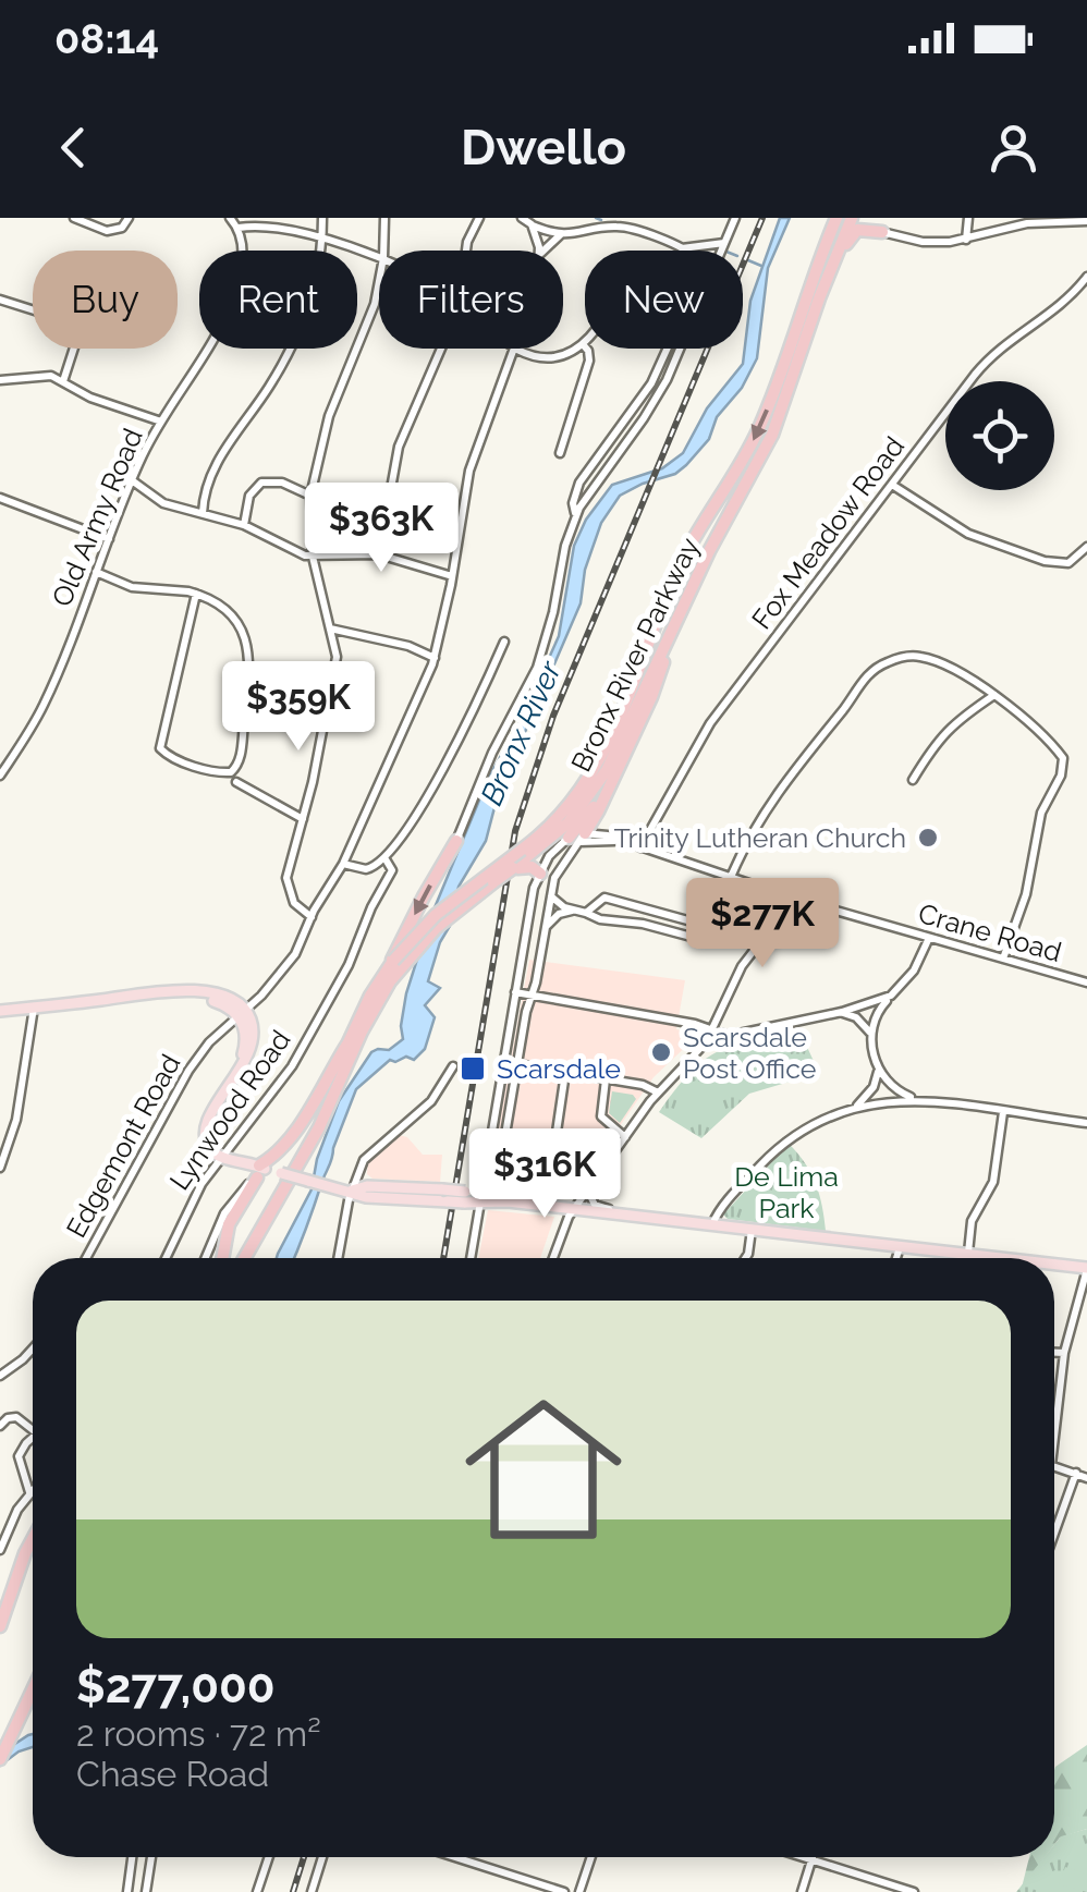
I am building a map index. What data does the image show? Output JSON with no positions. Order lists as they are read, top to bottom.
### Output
{
  "streets": {
    "highway": ["Bronx River Parkway"],
    "street": [
      "Old Army Road",
      "Fox Meadow Road",
      "Crane Road",
      "Lynwood Road",
      "Edgemont Road"
    ]
  },
  "crossings": [
    ["Fox Meadow Road", "Crane Road"]
  ],
  "water": ["Bronx River"],
  "parks": ["De Lima Park"],
  "places": {
    "other": ["Trinity Lutheran Church", "Scarsdale Post Office"],
    "transit": ["Scarsdale"]
  },
  "page": {
    "status": "08:14",
    "header": "Dwello",
    "chip": [
      "Buy",
      "Rent",
      "Filters",
      "New"
    ],
    "price": [
      "$363K",
      "$359K",
      "$277K",
      "$316K"
    ],
    "list": [
      {
        "name": "$277,000",
        "note": "2 rooms · 72 m² · Chase Road"
      }
    ]
  }
}
